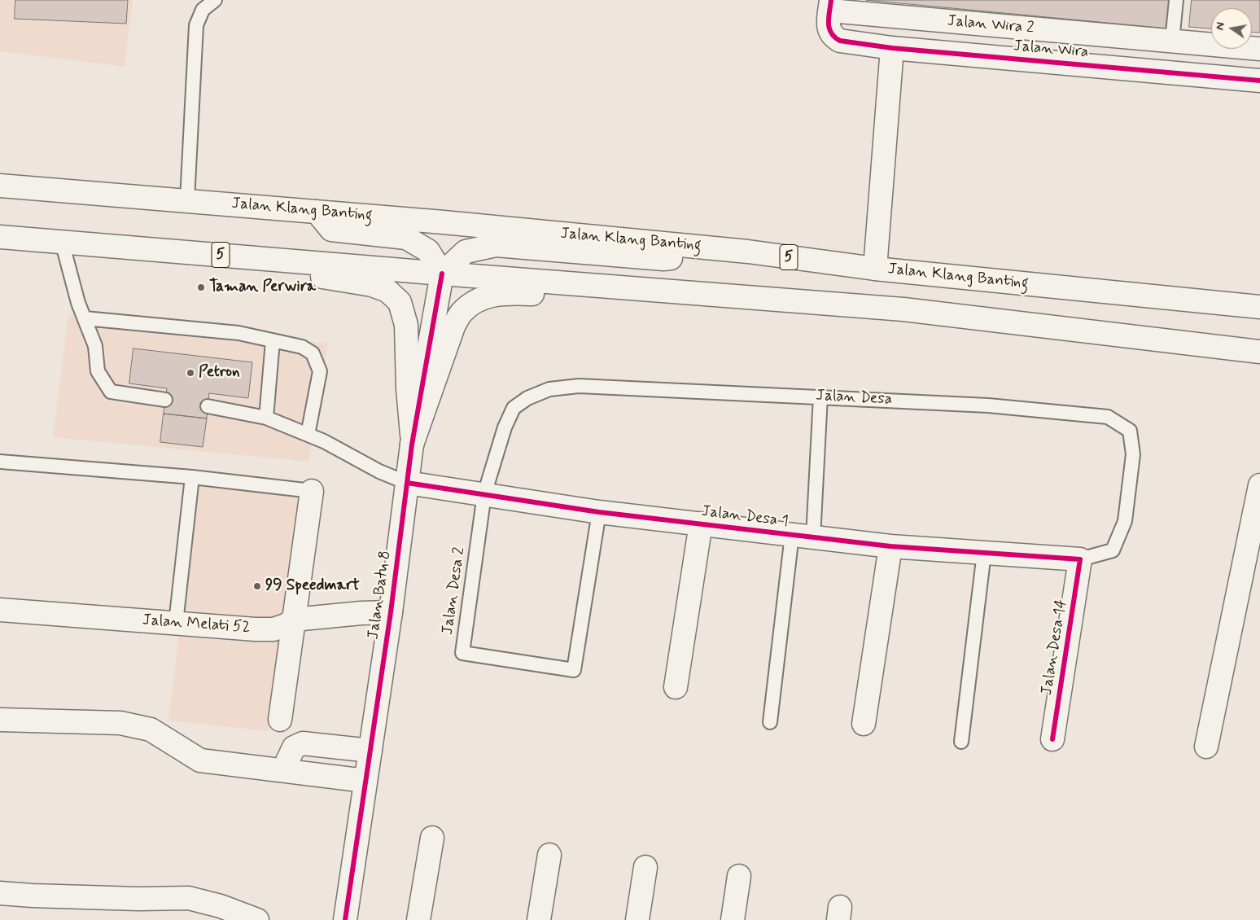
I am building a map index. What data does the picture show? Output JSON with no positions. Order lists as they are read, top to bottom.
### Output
{
  "streets": {
    "main road": [
      "Jalan Wira 2",
      "Jalan Wira",
      "Jalan Klang Banting",
      "5",
      "Jalan Desa 1",
      "Jalan Batu 8",
      "Jalan Melati 52",
      "Jalan Desa 14"
    ],
    "lane": ["Jalan Desa", "Jalan Desa 2"]
  },
  "crossings": [
    ["Jalan Wira 2", "Jalan Wira"],
    ["5", "Jalan Batu 8"],
    ["Jalan Desa", "Jalan Desa 1"],
    ["Jalan Desa", "Jalan Desa 2"],
    ["Jalan Desa", "Jalan Desa 14"],
    ["Jalan Desa 1", "Jalan Desa 2"],
    ["Jalan Desa 1", "Jalan Batu 8"],
    ["Jalan Desa 1", "Jalan Desa 14"],
    ["Jalan Batu 8", "Jalan Melati 52"]
  ],
  "places": ["Taman Perwira", "Petron", "99 Speedmart"],
  "north": "left"
}
